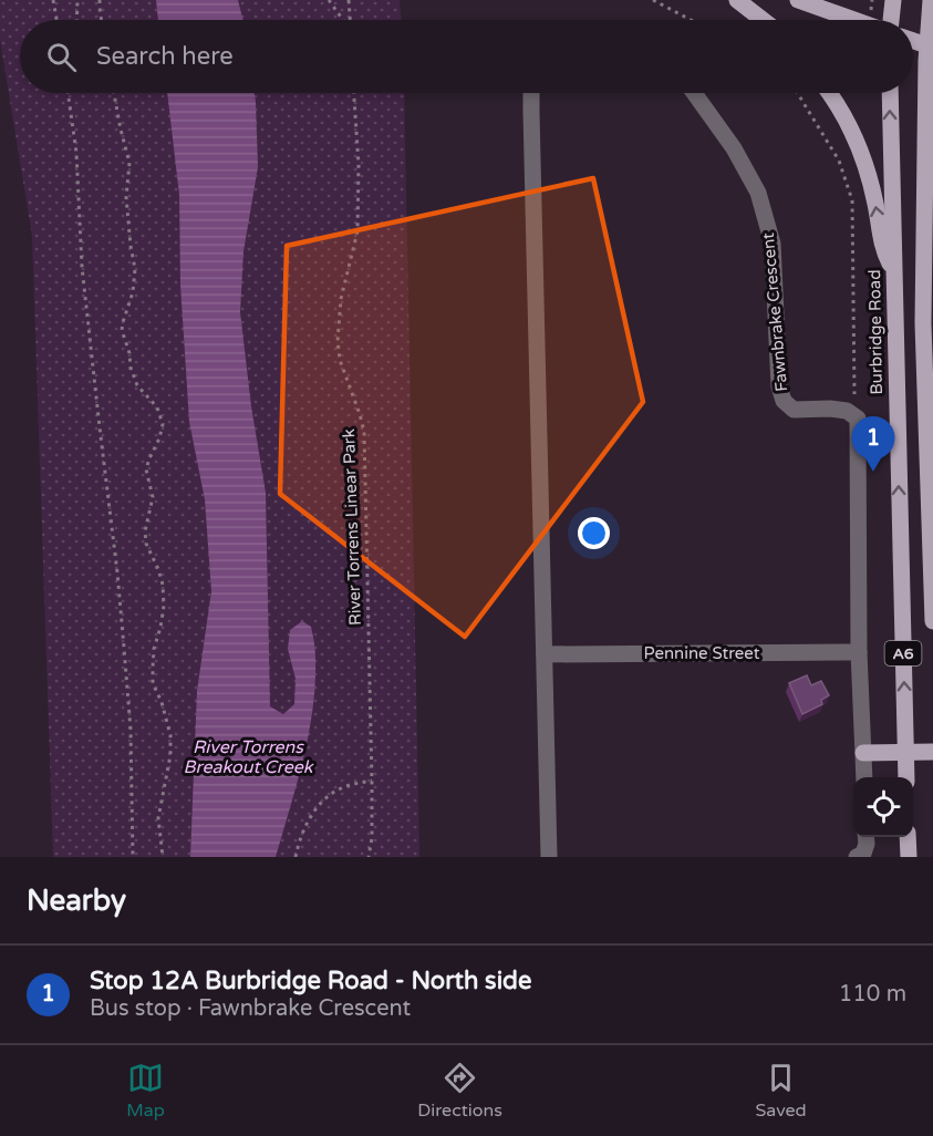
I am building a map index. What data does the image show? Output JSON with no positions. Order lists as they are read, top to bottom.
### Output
{
  "streets": {
    "main road": ["Burbridge Road", "A6"],
    "street": ["Fawnbrake Crescent", "Pennine Street"],
    "path": ["River Torrens Linear Park"]
  },
  "crossings": [
    ["Fawnbrake Crescent", "Pennine Street"]
  ],
  "water": ["River Torrens Breakout Creek"],
  "page": {
    "search": "Search here",
    "pins": "1",
    "heading": "Nearby",
    "list": [
      {
        "mark": "1",
        "name": "Stop 12A Burbridge Road - North side",
        "note": "Bus stop · Fawnbrake Crescent",
        "value": "110 m"
      }
    ],
    "nav": ["Map", "Directions", "Saved"]
  }
}
